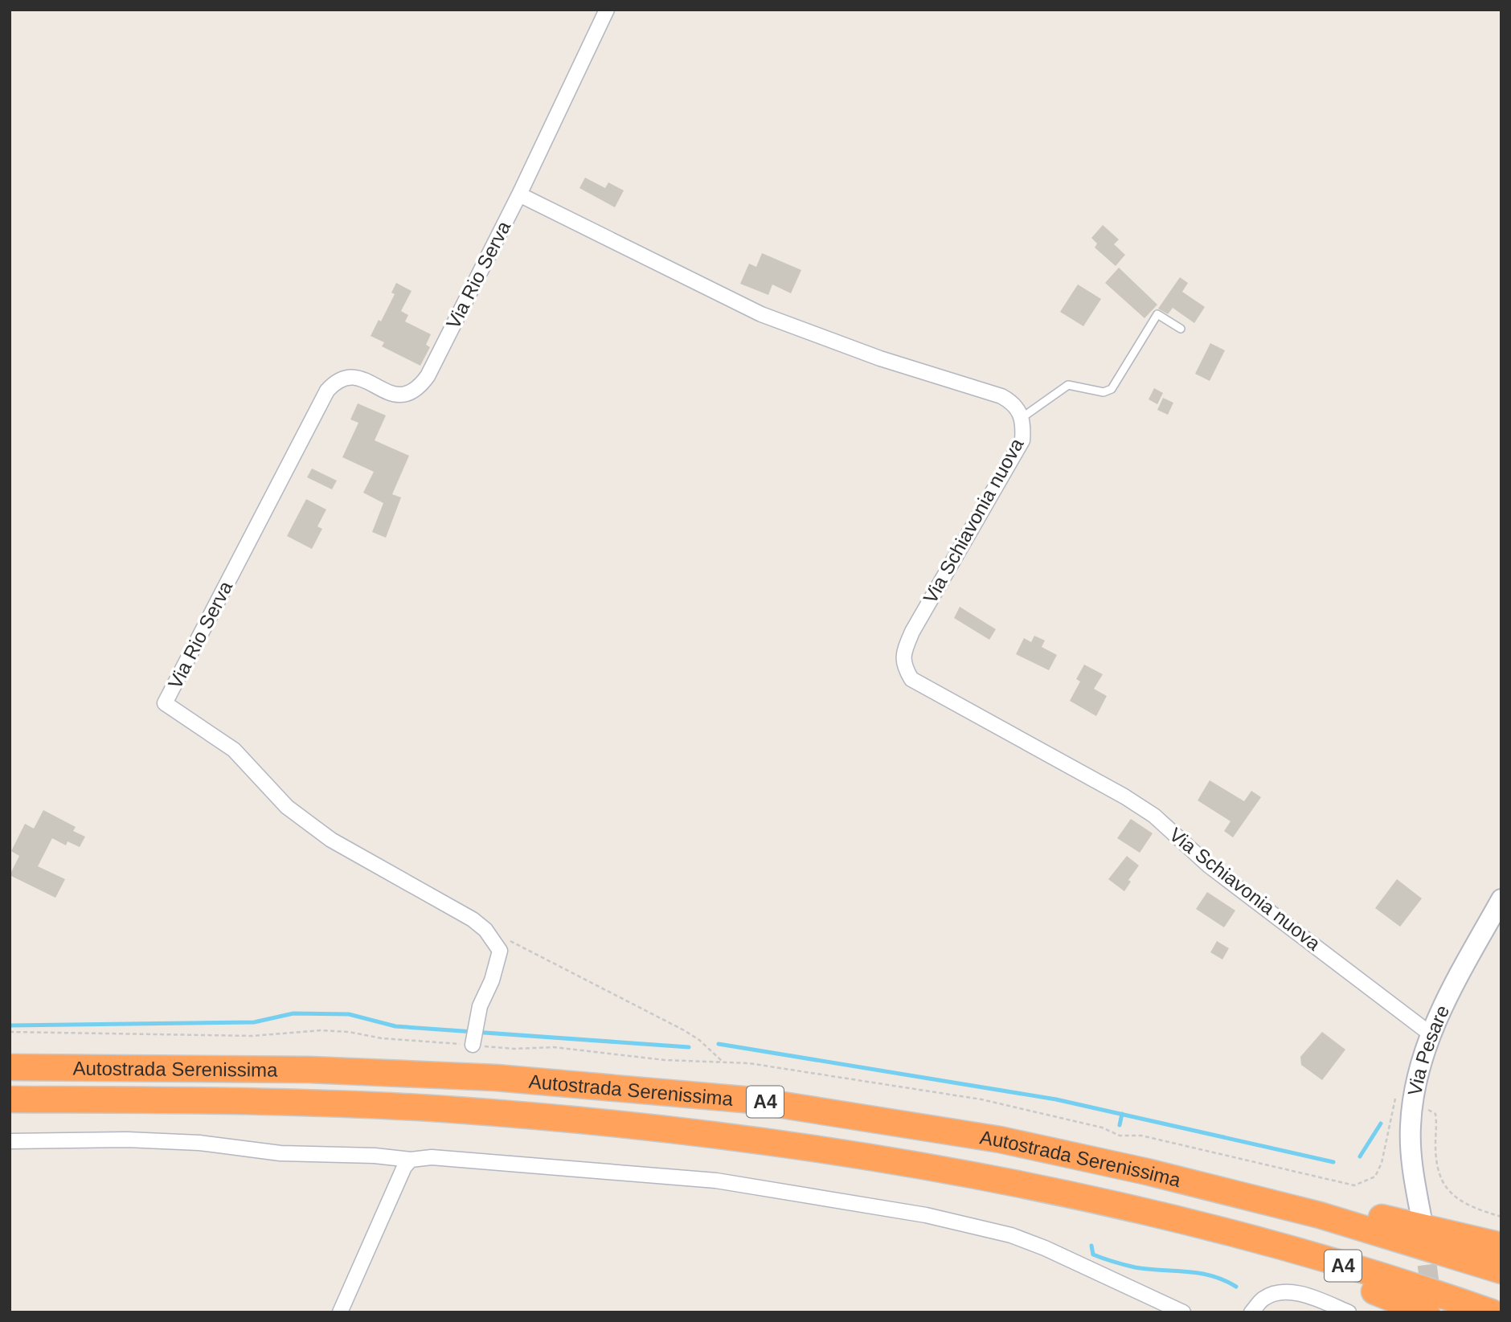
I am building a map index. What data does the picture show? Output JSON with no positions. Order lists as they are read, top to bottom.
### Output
{
  "streets": {
    "highway": ["Autostrada Serenissima", "A4"],
    "street": ["Via Rio Serva", "Via Schiavonia nuova", "Via Pesare"]
  },
  "crossings": [
    ["Via Rio Serva", "Via Schiavonia nuova"],
    ["Via Schiavonia nuova", "Via Pesare"]
  ]
}
